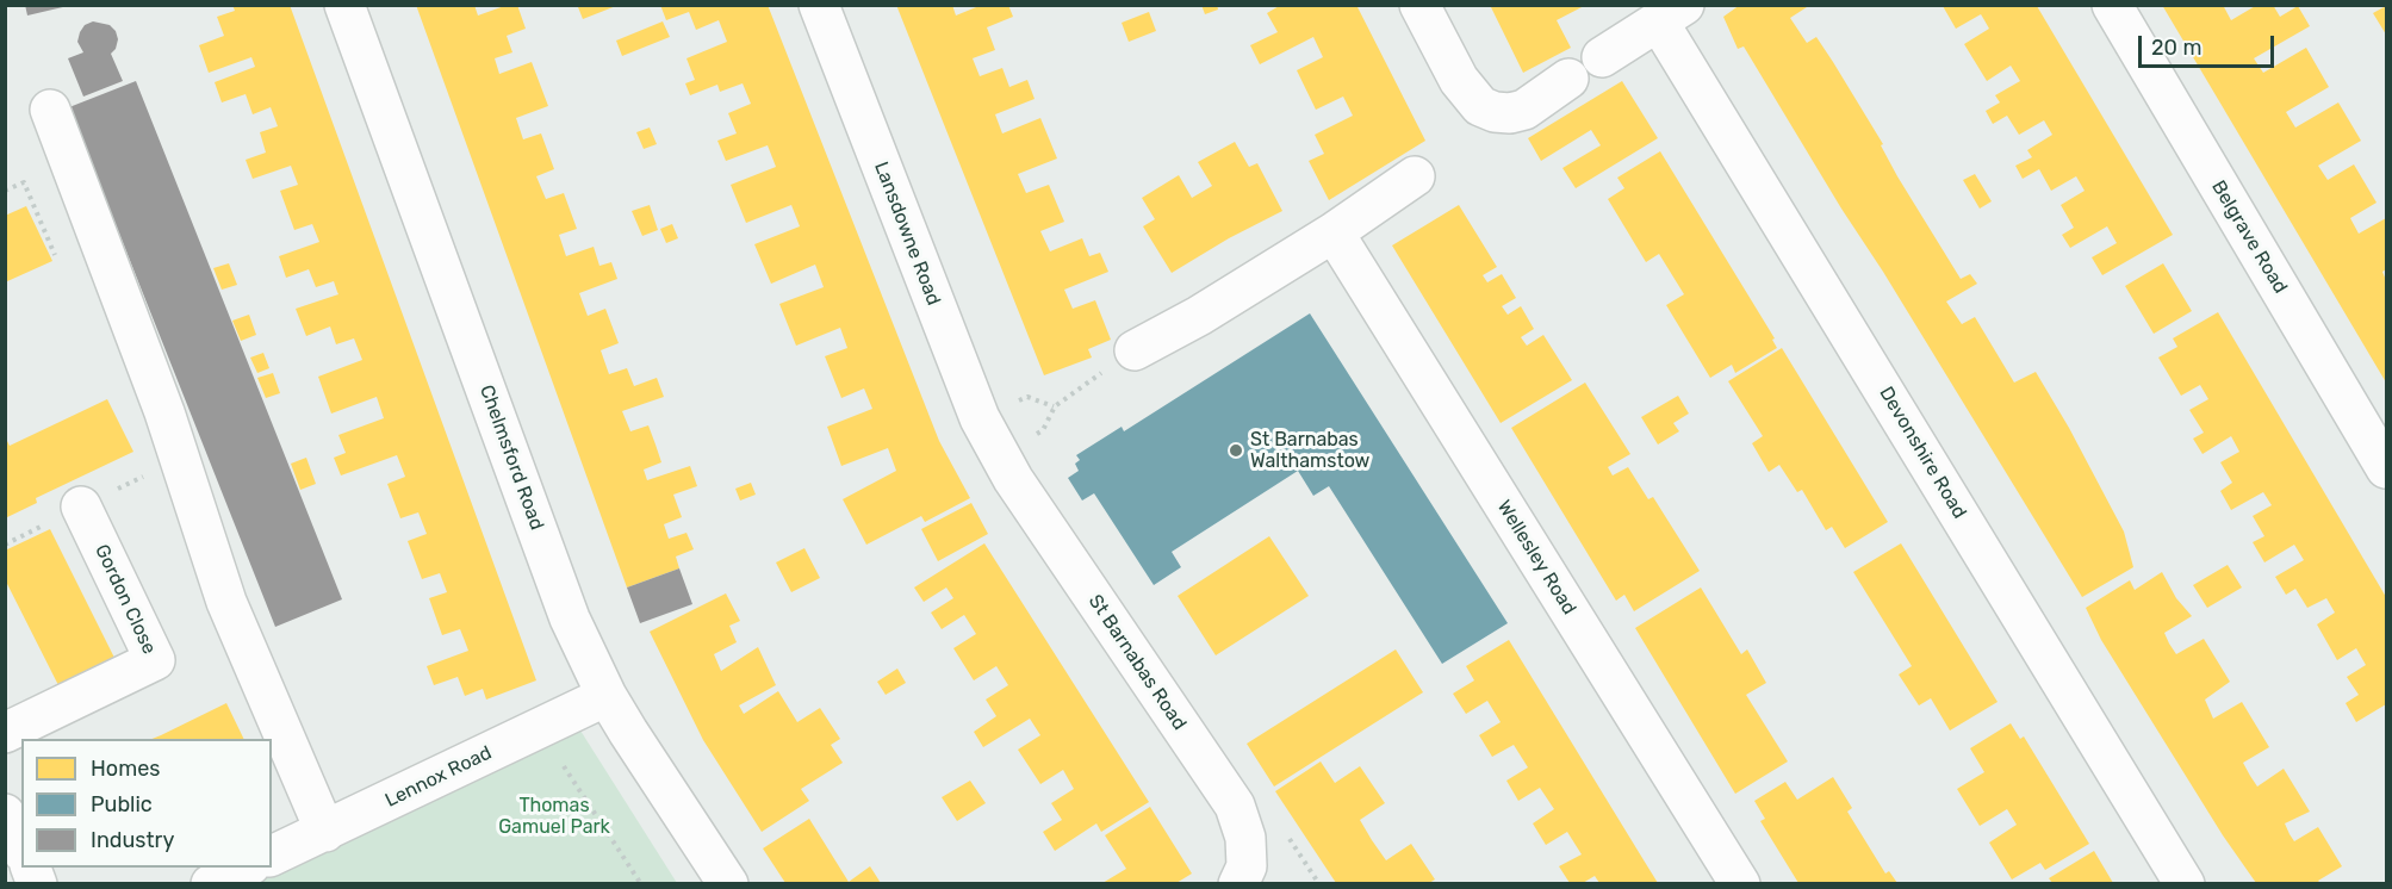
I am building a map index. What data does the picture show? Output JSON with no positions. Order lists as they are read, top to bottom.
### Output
{
  "streets": {
    "street": [
      "Lansdowne Road",
      "Belgrave Road",
      "Devonshire Road",
      "Chelmsford Road",
      "Wellesley Road",
      "Gordon Close",
      "St Barnabas Road",
      "Lennox Road"
    ]
  },
  "crossings": [
    ["Lansdowne Road", "St Barnabas Road"],
    ["Chelmsford Road", "Lennox Road"]
  ],
  "parks": ["Thomas Gamuel Park"],
  "places": ["St Barnabas Walthamstow"],
  "legend": ["Homes", "Public", "Industry"],
  "scale_bar": "20 m"
}
